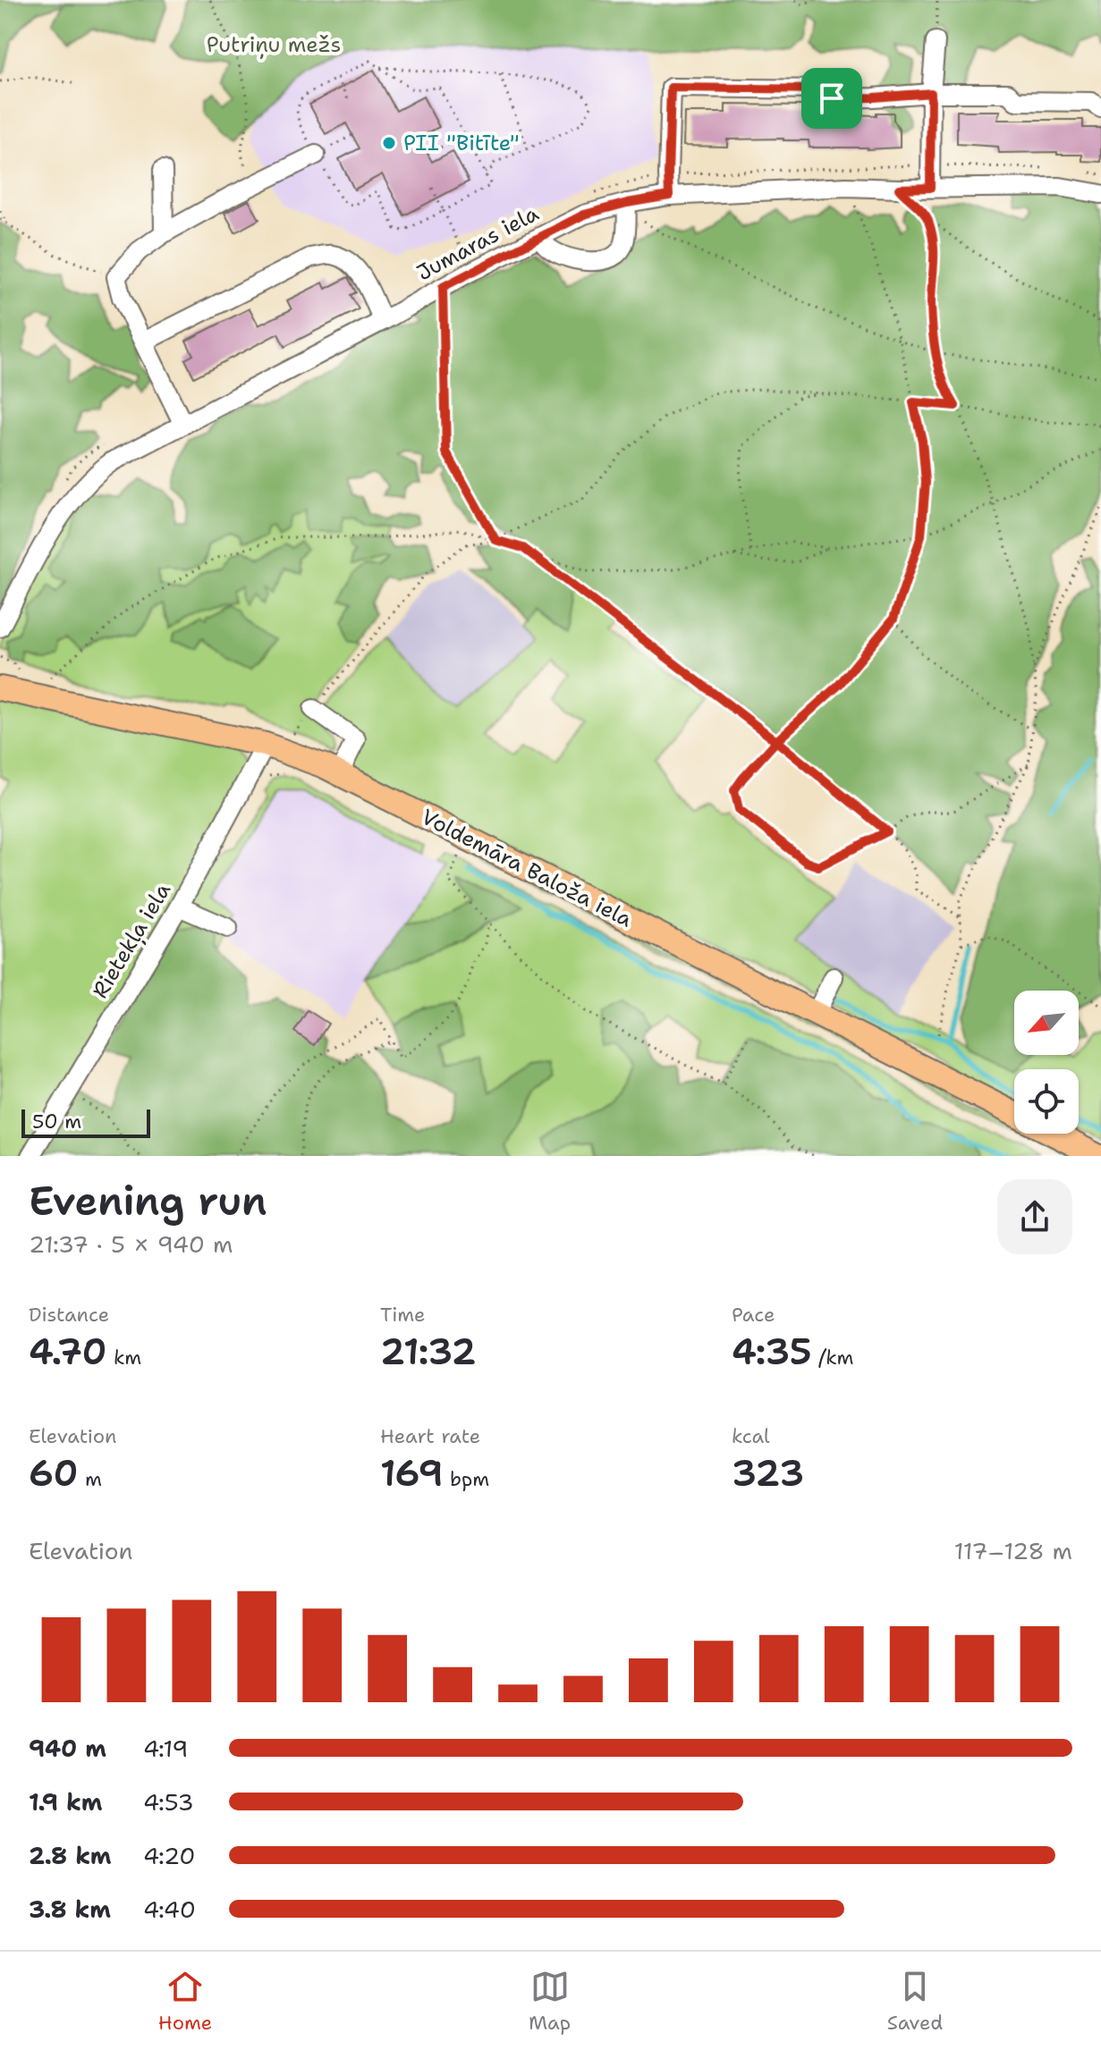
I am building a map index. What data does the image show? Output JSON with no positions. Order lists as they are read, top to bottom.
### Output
{
  "streets": {
    "main road": ["Voldemāra Baloža iela"],
    "street": ["Jumaras iela", "Rietekļa iela"]
  },
  "crossings": [
    ["Voldemāra Baloža iela", "Rietekļa iela"]
  ],
  "parks": ["Putriņu mežs"],
  "places": ["PII \"Bitīte\""],
  "scale_bar": "50 m",
  "north": "bottom left",
  "page": {
    "scale": "50 m",
    "heading": ["Evening run", "21:37 · 5 × 940 m"],
    "stats": [
      ["Distance", "4.70 km"],
      ["Time", "21:32"],
      ["Pace", "4:35 /km"],
      ["Elevation", "60 m"],
      ["Heart rate", "169 bpm"],
      ["kcal", "323"]
    ],
    "chart": ["Elevation", "117–128 m"],
    "list": [
      {
        "name": "940 m",
        "note": "4:19"
      },
      {
        "name": "1.9 km",
        "note": "4:53"
      },
      {
        "name": "2.8 km",
        "note": "4:20"
      },
      {
        "name": "3.8 km",
        "note": "4:40"
      }
    ],
    "tabs": ["Home", "Map", "Saved"]
  }
}
